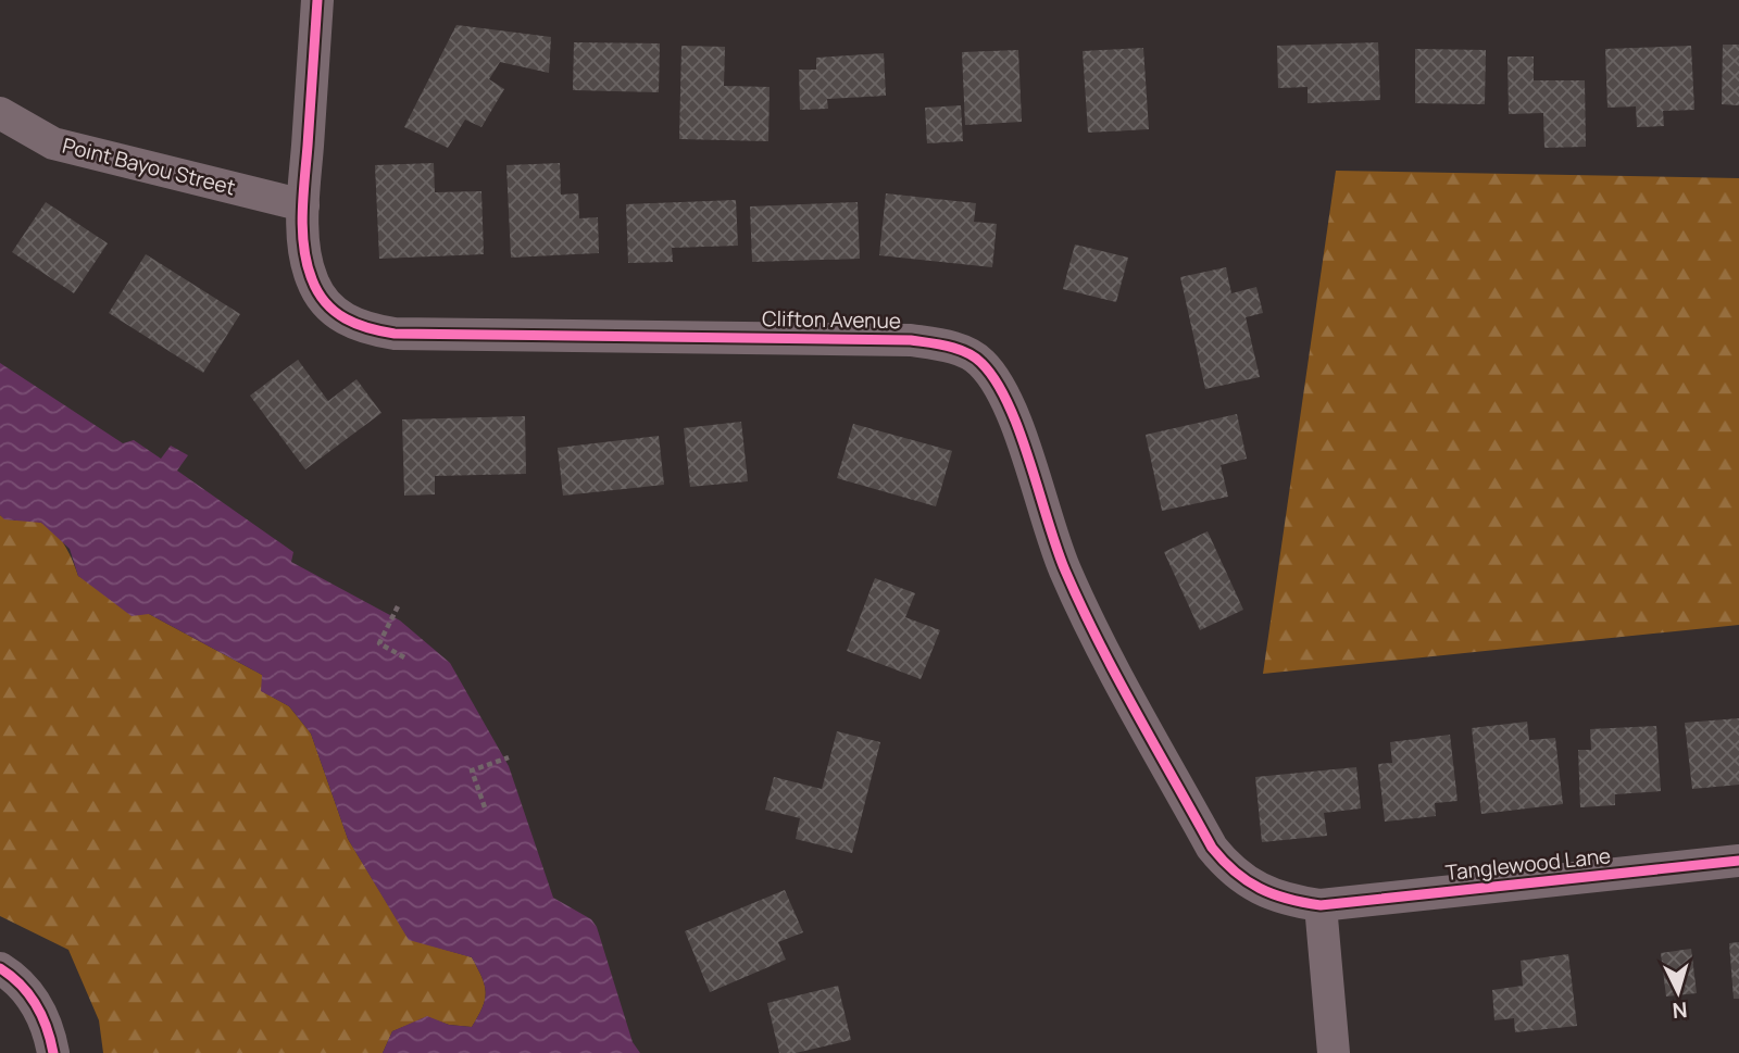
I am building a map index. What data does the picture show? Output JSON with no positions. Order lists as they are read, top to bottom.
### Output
{
  "streets": {
    "street": ["Point Bayou Street", "Clifton Avenue", "Tanglewood Lane"]
  },
  "crossings": [
    ["Point Bayou Street", "Clifton Avenue"],
    ["Clifton Avenue", "Tanglewood Lane"]
  ],
  "north": "bottom"
}
